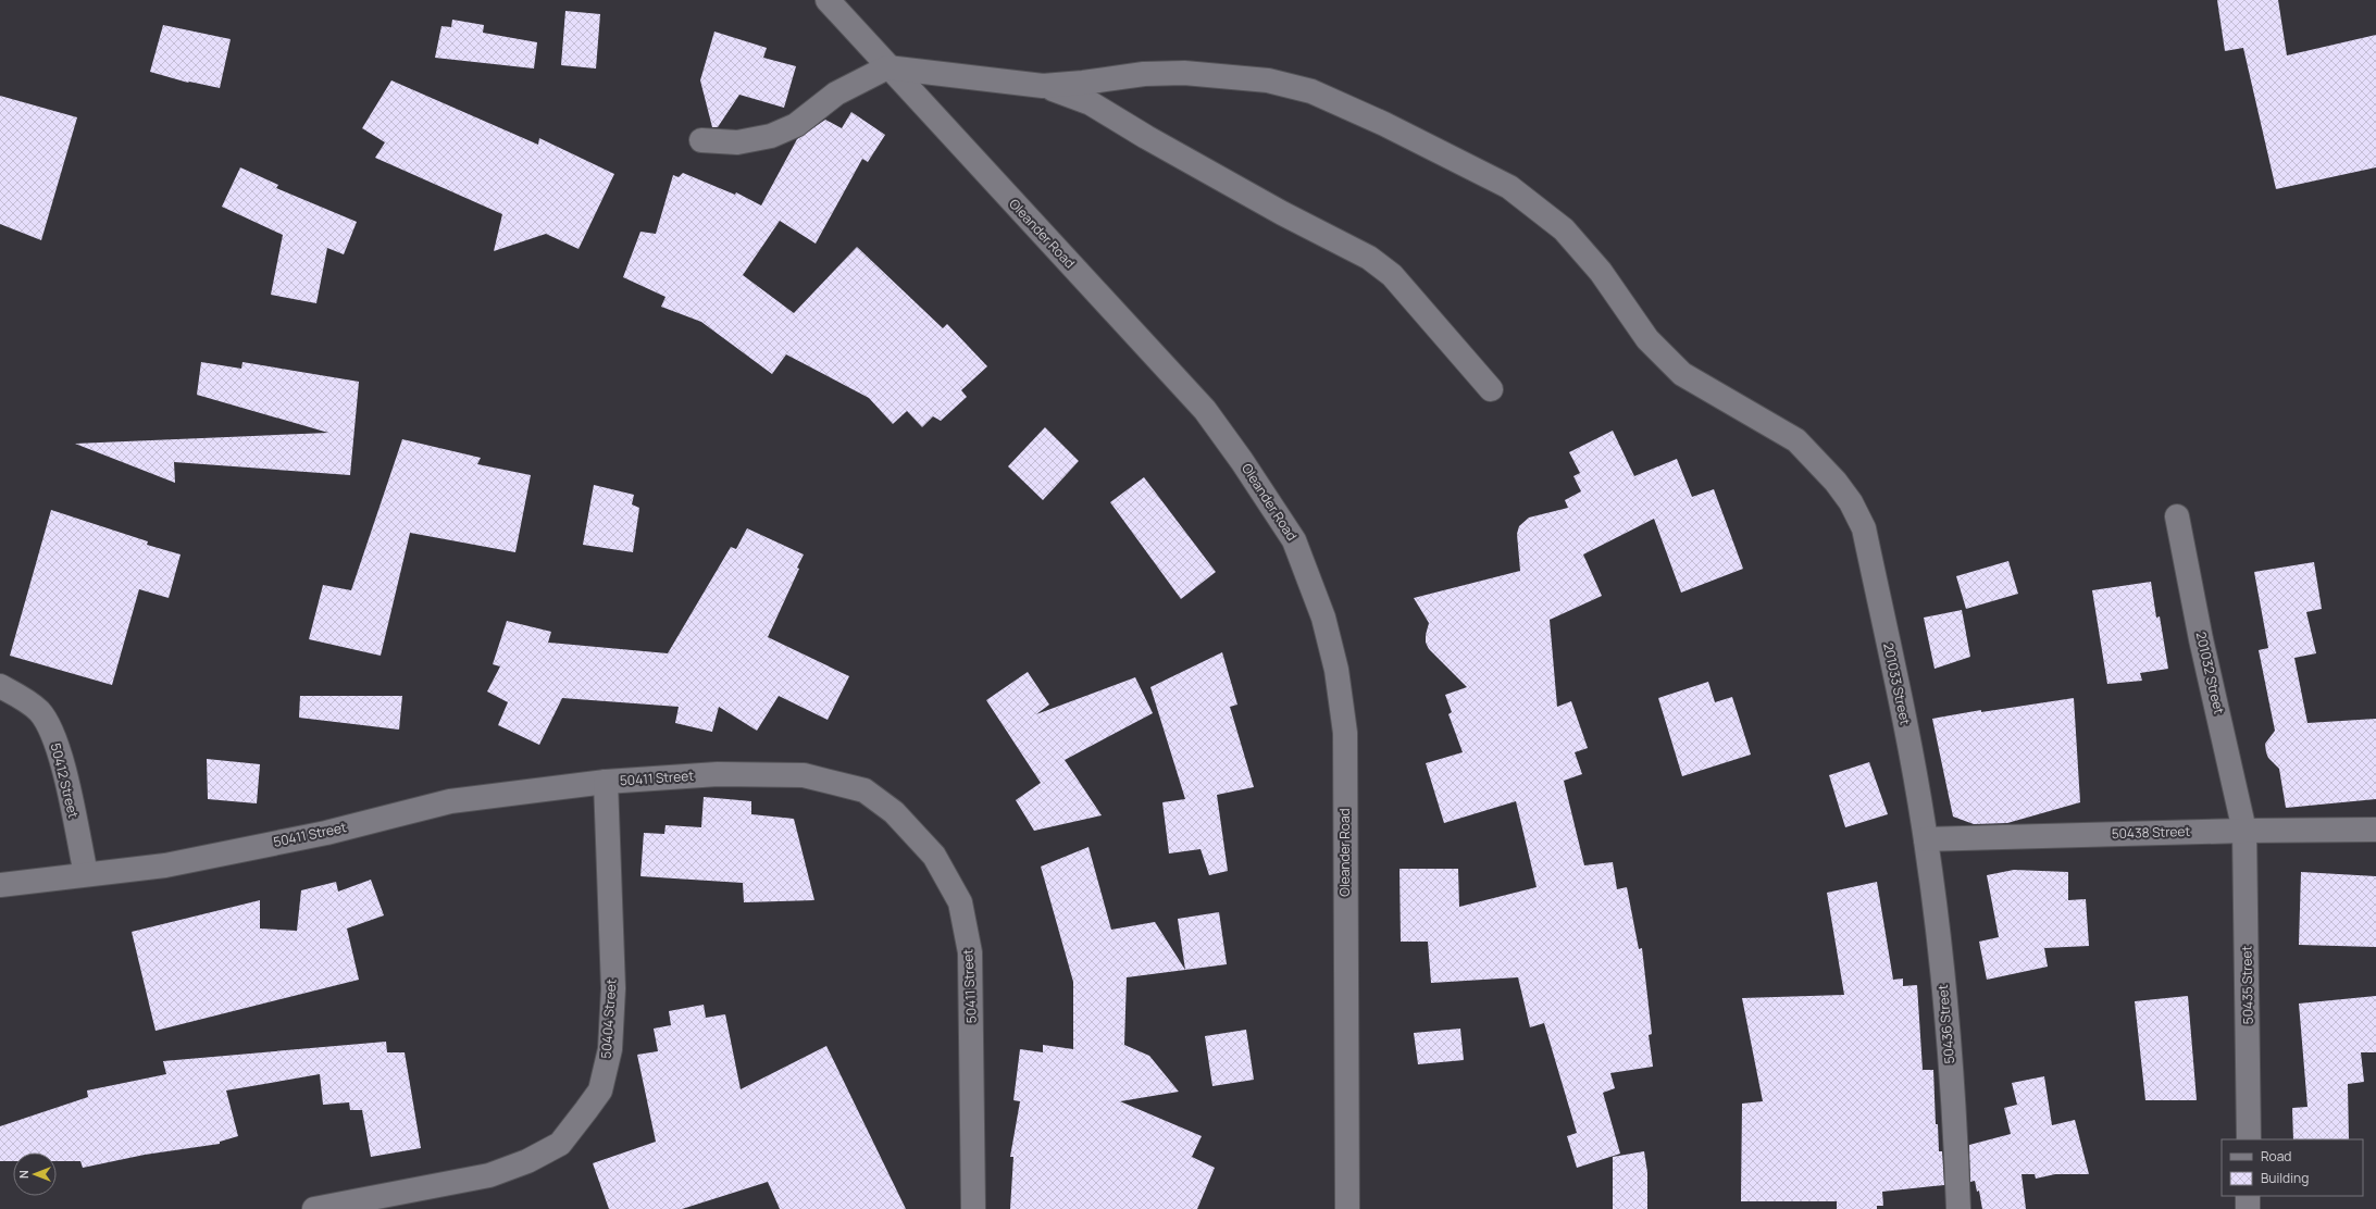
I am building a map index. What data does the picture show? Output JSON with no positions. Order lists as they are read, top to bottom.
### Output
{
  "streets": {
    "street": [
      "Oleander Road",
      "201032 Street",
      "201033 Street",
      "50411 Street",
      "50412 Street",
      "50438 Street",
      "50435 Street",
      "50404 Street",
      "50436 Street"
    ]
  },
  "crossings": [
    ["201032 Street", "50438 Street"],
    ["201032 Street", "50435 Street"],
    ["201033 Street", "50438 Street"],
    ["201033 Street", "50436 Street"],
    ["50411 Street", "50412 Street"],
    ["50411 Street", "50404 Street"],
    ["50438 Street", "50435 Street"],
    ["50438 Street", "50436 Street"]
  ],
  "legend": ["Road", "Building"],
  "north": "left"
}
